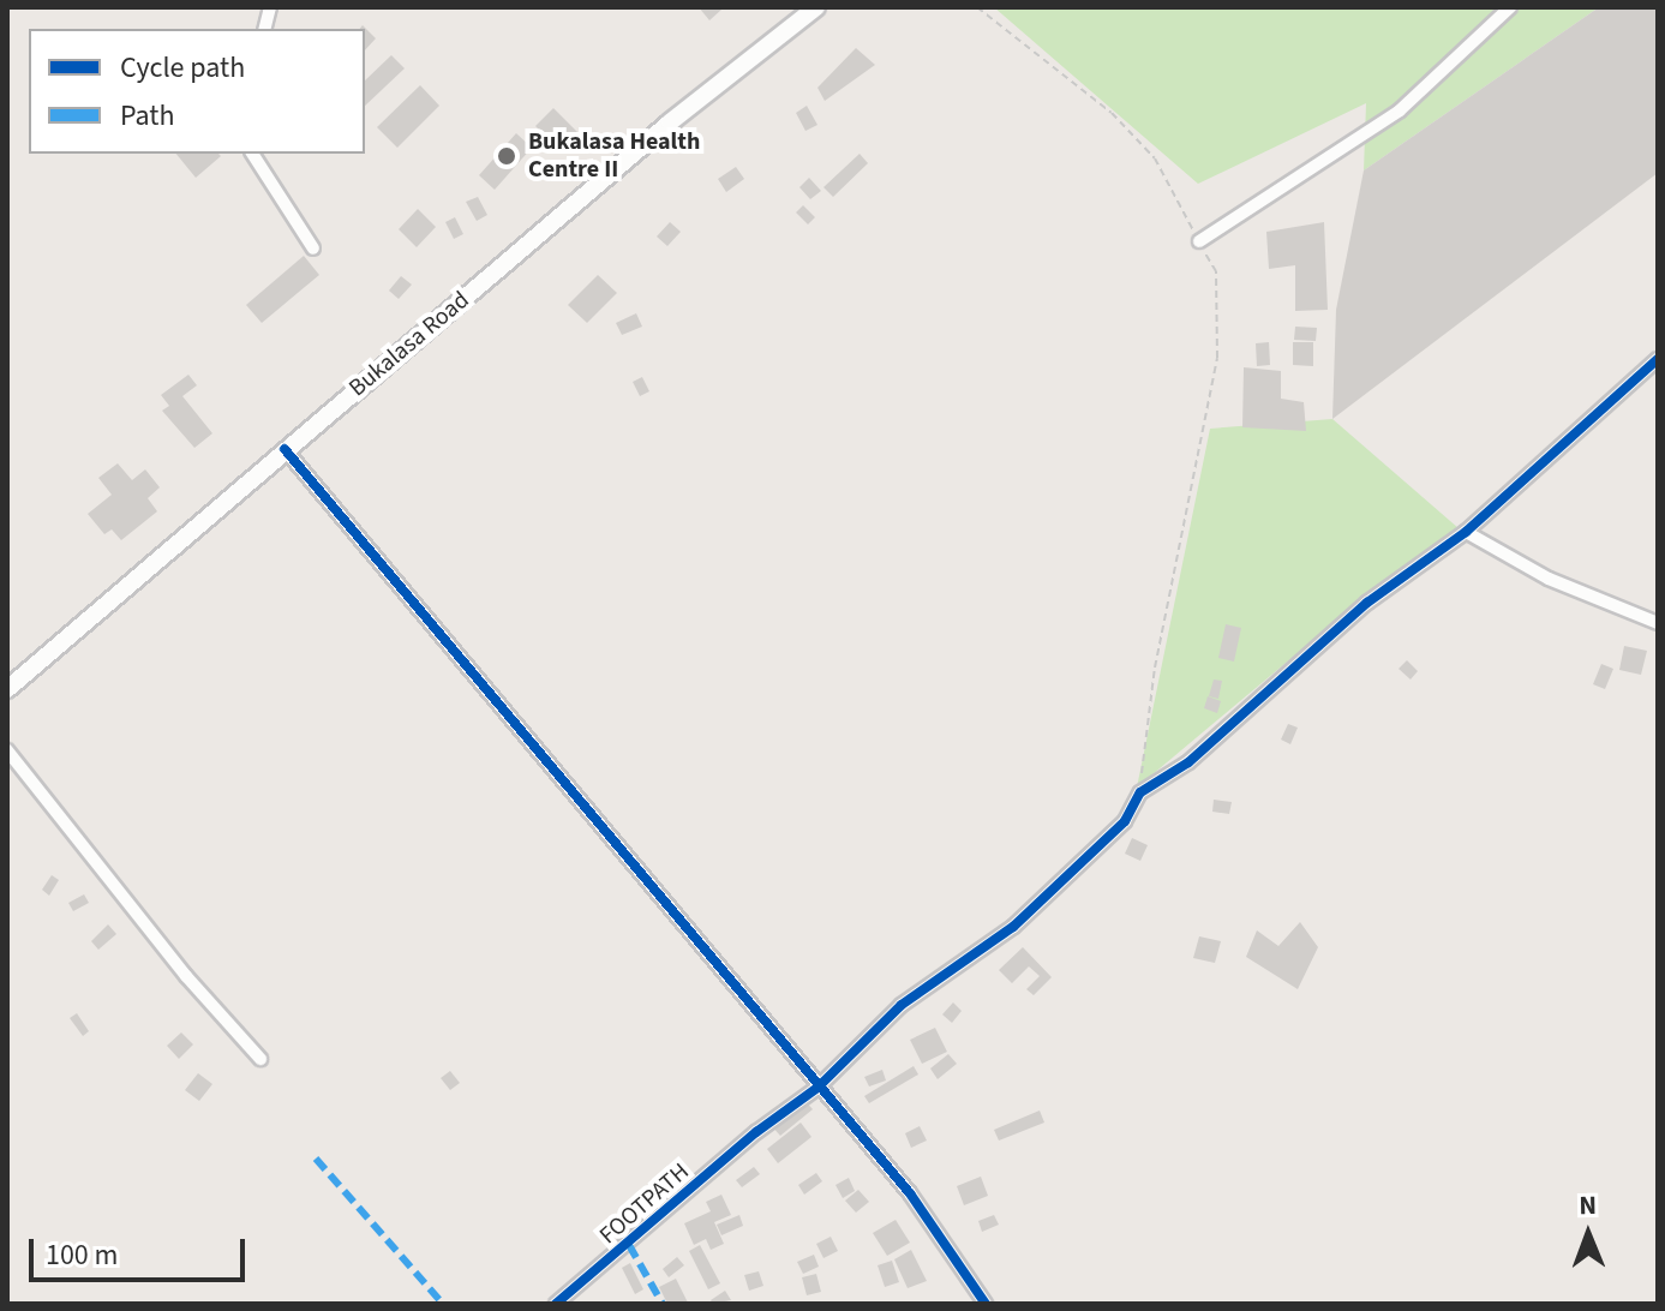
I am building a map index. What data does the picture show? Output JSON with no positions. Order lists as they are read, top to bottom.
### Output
{
  "streets": {
    "street": ["Bukalasa Road", "FOOTPATH"]
  },
  "places": ["Bukalasa Health Centre II"],
  "legend": ["Cycle path", "Path"],
  "scale_bar": "100 m",
  "north": "top"
}
